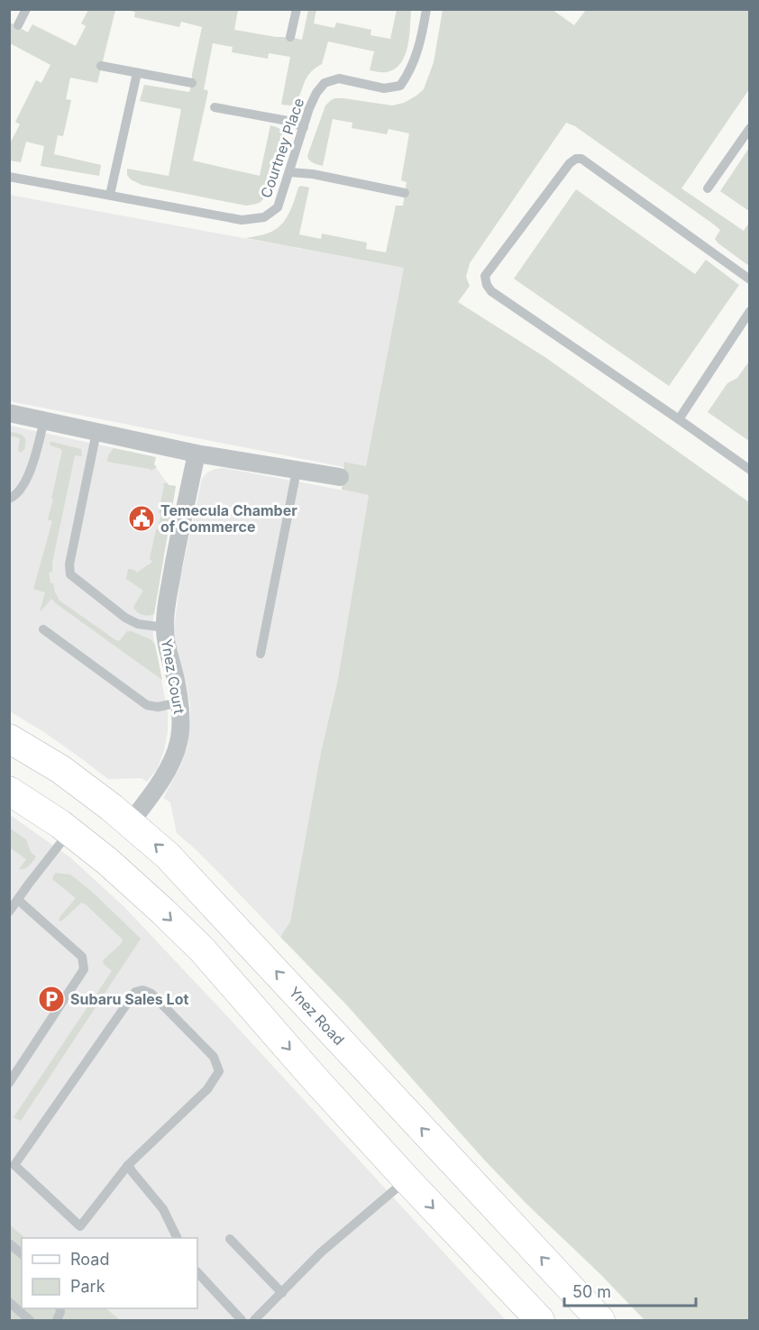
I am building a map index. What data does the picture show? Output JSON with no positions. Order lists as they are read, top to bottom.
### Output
{
  "streets": {
    "main road": ["Ynez Road"],
    "street": ["Ynez Court"],
    "lane": ["Courtney Place"]
  },
  "crossings": [
    ["Ynez Court", "Ynez Road"]
  ],
  "places": {
    "public building": ["Temecula Chamber of Commerce"],
    "parking": ["Subaru Sales Lot"]
  },
  "legend": ["Road", "Park"],
  "scale_bar": "50 m"
}
